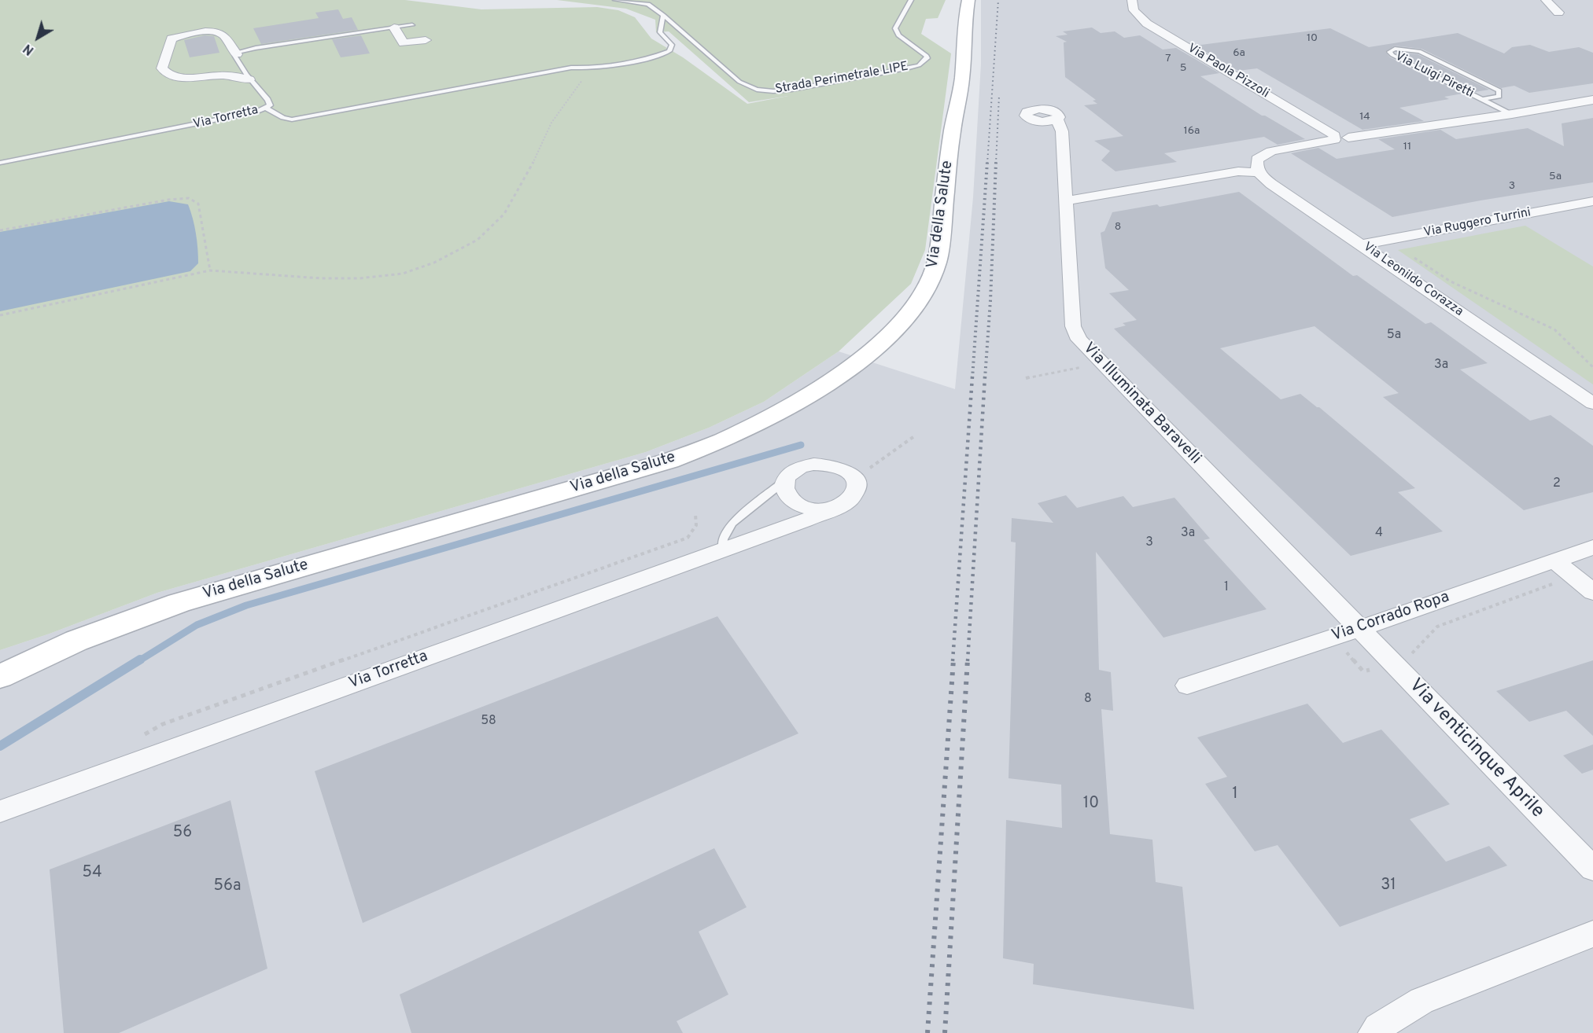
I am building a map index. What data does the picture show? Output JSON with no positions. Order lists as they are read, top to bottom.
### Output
{
  "streets": {
    "street": [
      "Via Paola Pizzoli",
      "Via Luigi Piretti",
      "Via Torretta",
      "Via della Salute",
      "Via Ruggero Turrini",
      "Via Leonildo Corazza",
      "Via Illuminata Baravelli",
      "Via Corrado Ropa",
      "Via venticinque Aprile"
    ],
    "lane": ["Strada Perimetrale LIPE"]
  },
  "crossings": [
    ["Via Paola Pizzoli", "Via Luigi Piretti"],
    ["Via Ruggero Turrini", "Via Leonildo Corazza"],
    ["Via Illuminata Baravelli", "Via Corrado Ropa"],
    ["Via Illuminata Baravelli", "Via venticinque Aprile"],
    ["Via Corrado Ropa", "Via venticinque Aprile"]
  ],
  "house_numbers": [
    "10",
    "6a",
    "7",
    "5",
    "14",
    "16a",
    "11",
    "5a",
    "3",
    "8",
    "5a",
    "3a",
    "2",
    "3a",
    "4",
    "3",
    "1",
    "8",
    "58",
    "1",
    "10",
    "56",
    "54",
    "31",
    "56a"
  ],
  "north": "bottom left"
}
